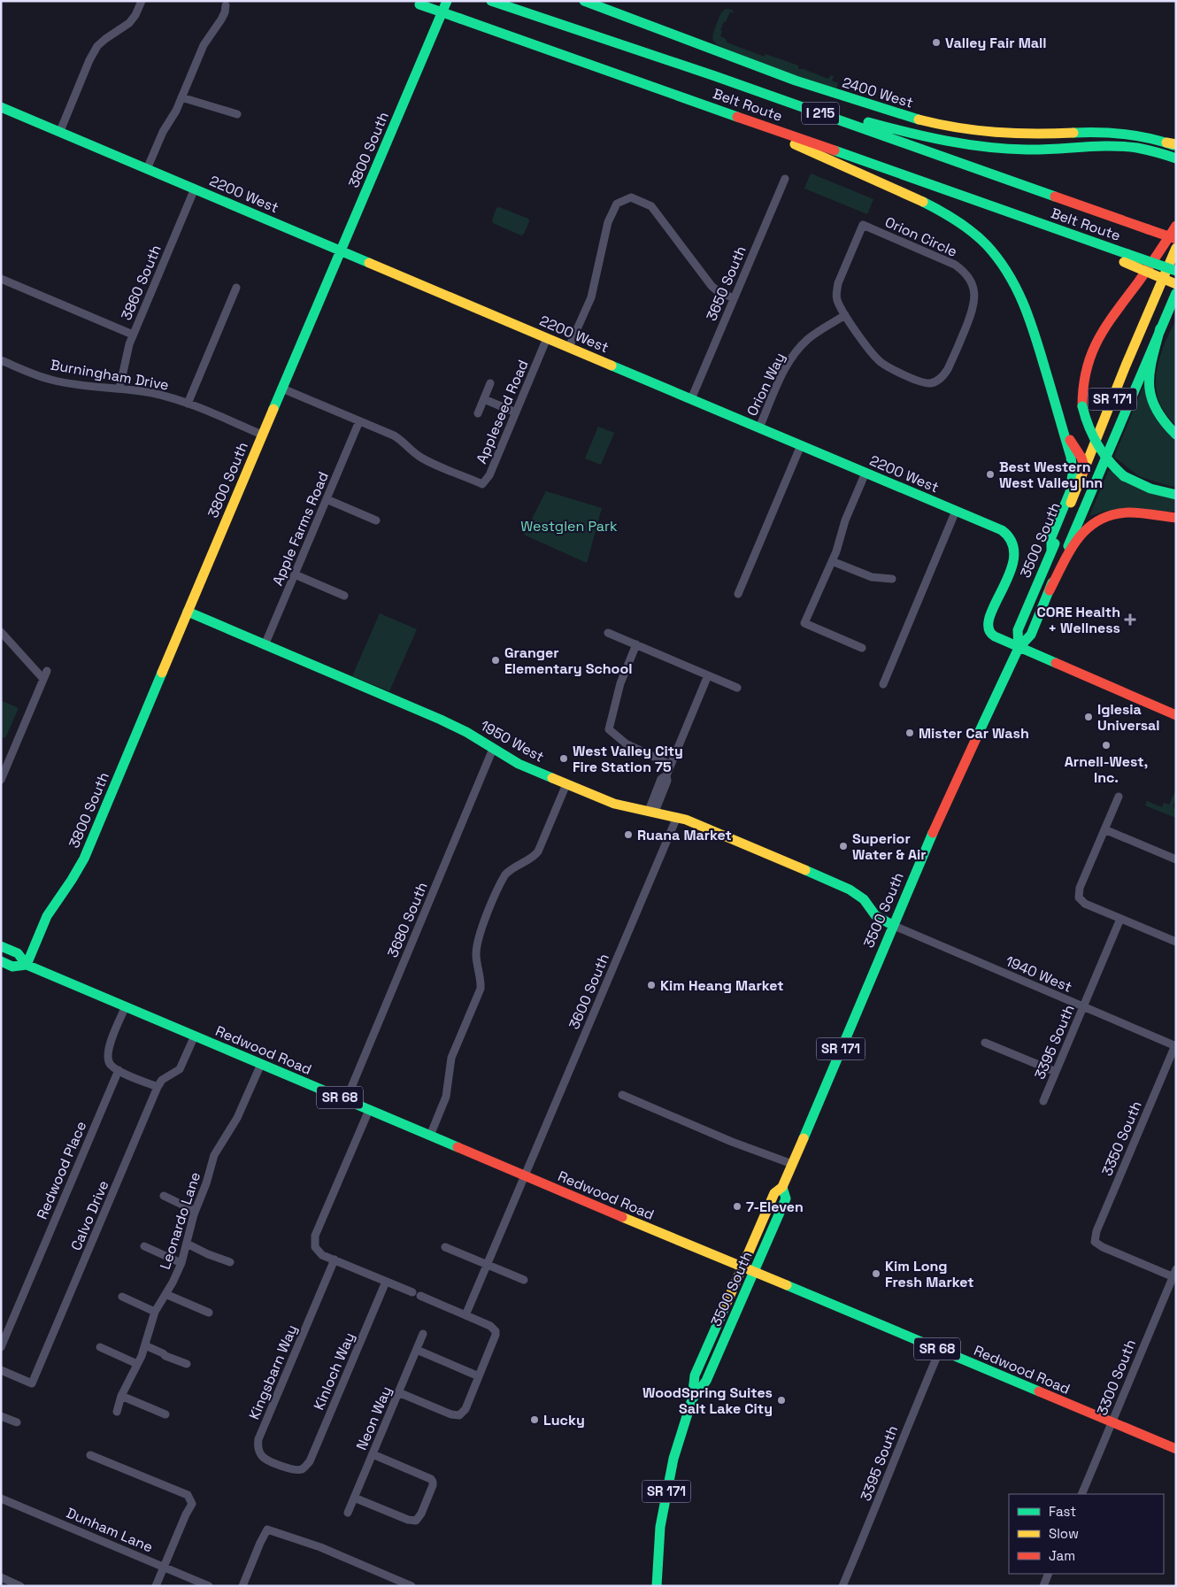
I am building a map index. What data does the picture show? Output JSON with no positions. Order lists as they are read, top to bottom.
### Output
{
  "streets": {
    "main road": [
      "2400 West",
      "Belt Route",
      "I 215",
      "3800 South",
      "2200 West",
      "SR 171",
      "3500 South",
      "1950 West",
      "Redwood Road",
      "SR 68"
    ],
    "street": [
      "Orion Circle",
      "3860 South",
      "3650 South",
      "Burningham Drive",
      "Orion Way",
      "Appleseed Road",
      "Apple Farms Road",
      "3680 South",
      "1940 West",
      "3600 South",
      "3395 South",
      "3350 South",
      "Redwood Place",
      "Calvo Drive",
      "Leonardo Lane",
      "Kinloch Way",
      "Kingsbarn Way",
      "3300 South",
      "Neon Way",
      "Dunham Lane"
    ]
  },
  "crossings": [
    ["3800 South", "2200 West"],
    ["3800 South", "Burningham Drive"],
    ["3800 South", "Appleseed Road"],
    ["3800 South", "1950 West"],
    ["3800 South", "Redwood Road"],
    ["2200 West", "3860 South"],
    ["2200 West", "3650 South"],
    ["2200 West", "Orion Way"],
    ["2200 West", "Appleseed Road"],
    ["2200 West", "3500 South"],
    ["Orion Circle", "Orion Way"],
    ["3860 South", "Burningham Drive"],
    ["Appleseed Road", "Apple Farms Road"],
    ["Apple Farms Road", "1950 West"],
    ["3500 South", "1950 West"],
    ["3500 South", "1940 West"],
    ["3500 South", "Redwood Road"],
    ["1950 West", "3680 South"],
    ["1950 West", "1940 West"],
    ["1950 West", "3600 South"],
    ["3680 South", "Redwood Road"],
    ["1940 West", "3395 South"],
    ["1940 West", "3350 South"],
    ["3600 South", "Redwood Road"],
    ["3395 South", "Redwood Road"],
    ["Redwood Road", "Calvo Drive"],
    ["Redwood Road", "Leonardo Lane"],
    ["Redwood Road", "3300 South"],
    ["3350 South", "3300 South"],
    ["Kinloch Way", "Kingsbarn Way"]
  ],
  "parks": ["Westglen Park"],
  "places": {
    "other": [
      "Valley Fair Mall",
      "Best Western West Valley Inn",
      "Granger Elementary School",
      "Iglesia Universal",
      "Mister Car Wash",
      "Arnell-West, Inc.",
      "West Valley City Fire Station 75",
      "Ruana Market",
      "Superior Water & Air",
      "Kim Heang Market",
      "7-Eleven",
      "Kim Long Fresh Market",
      "WoodSpring Suites Salt Lake City",
      "Lucky"
    ],
    "health": ["CORE Health + Wellness"]
  },
  "legend": ["Fast", "Slow", "Jam"]
}
